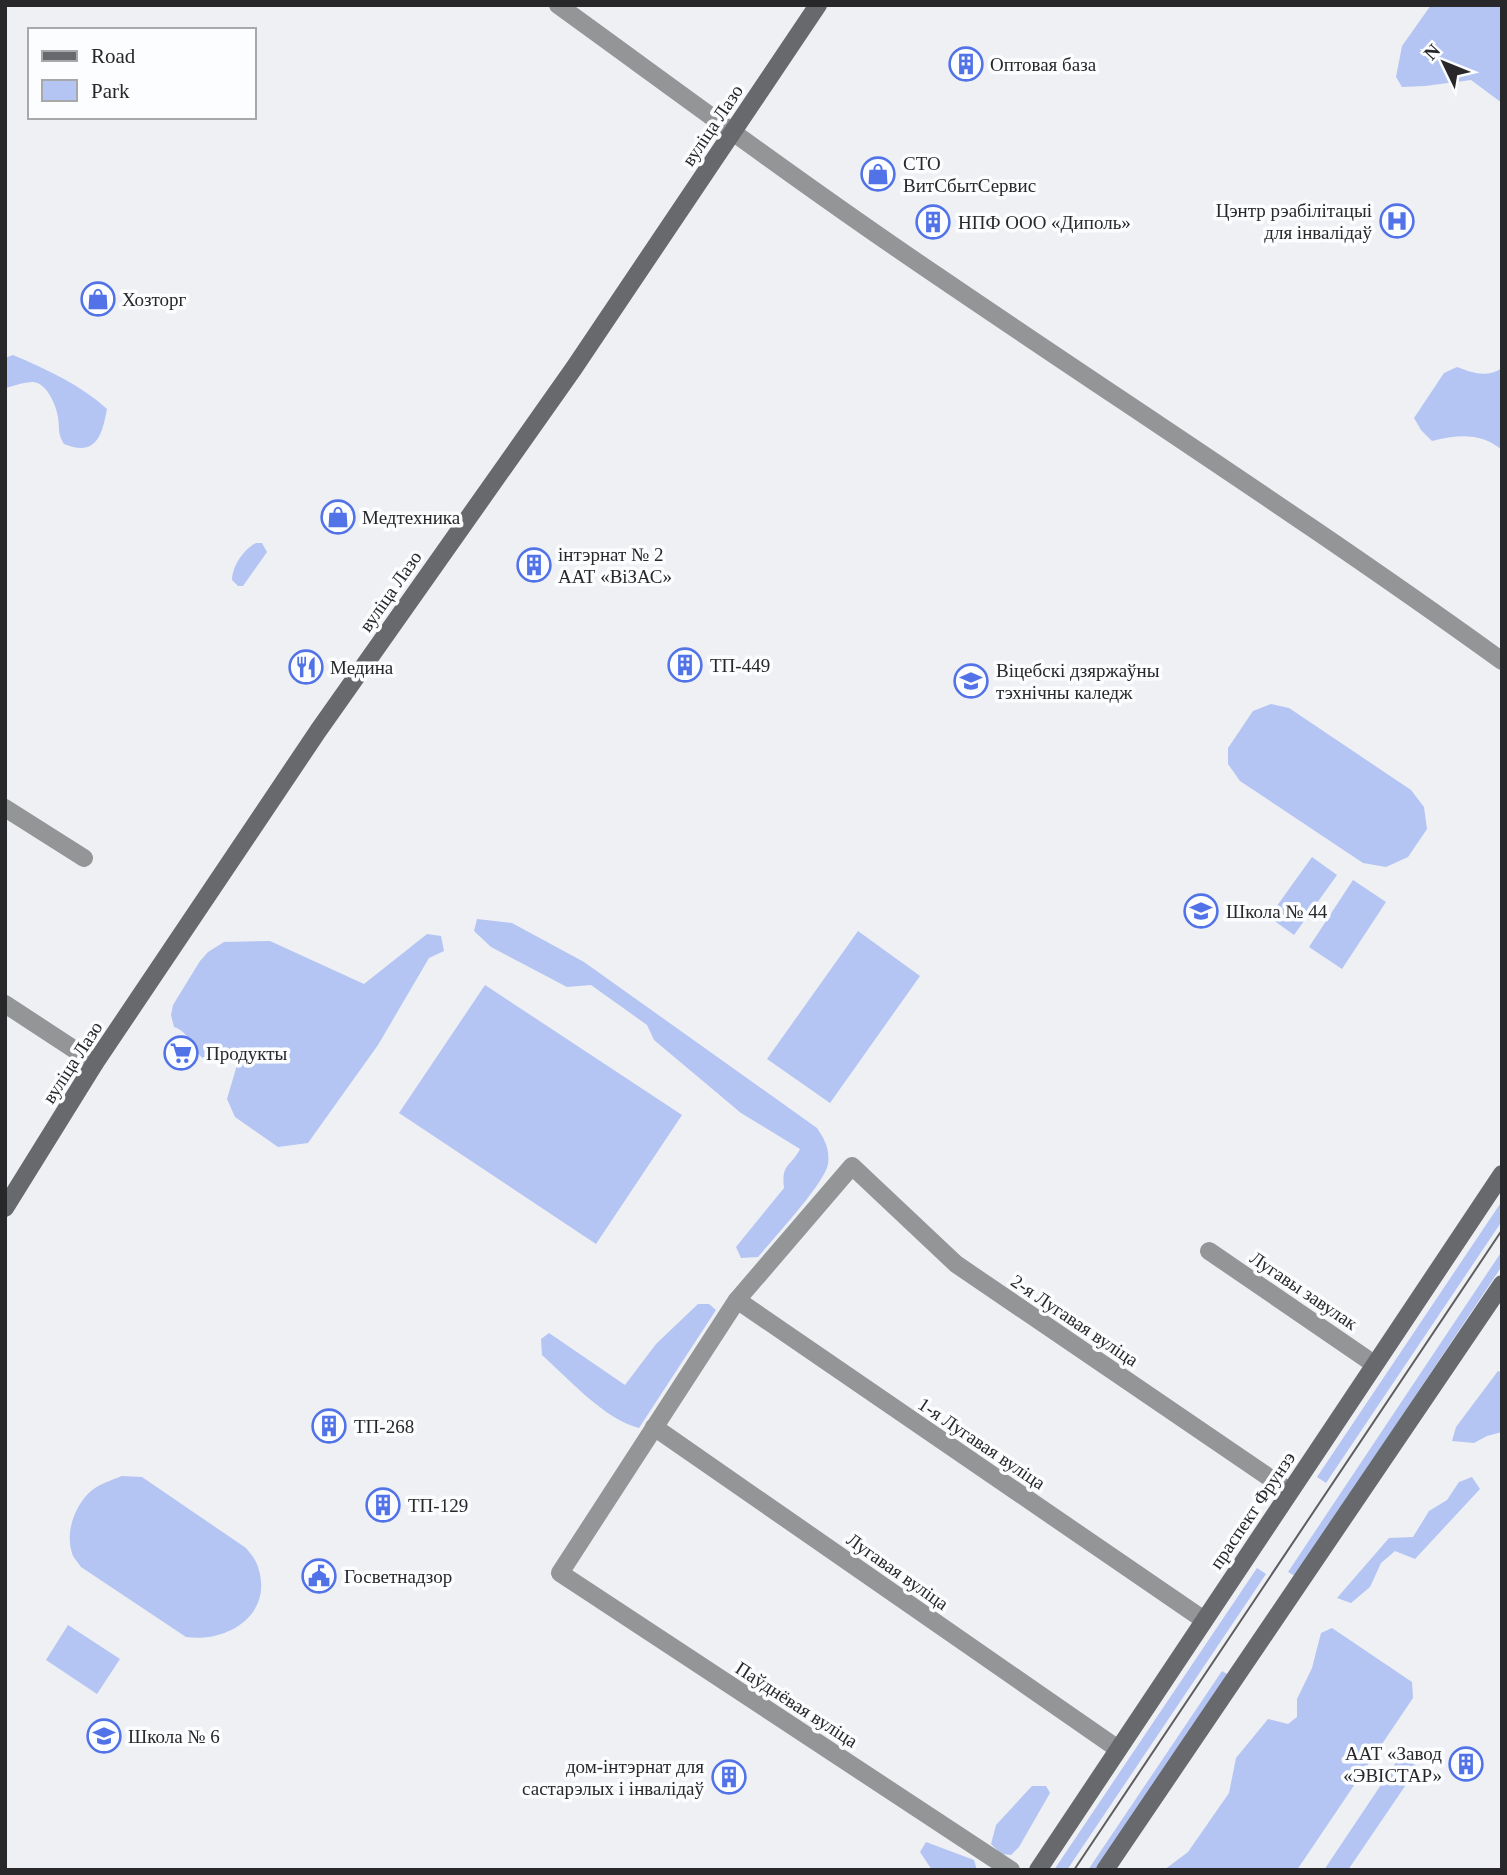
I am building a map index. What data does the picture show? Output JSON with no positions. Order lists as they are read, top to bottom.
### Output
{
  "streets": {
    "main road": ["вуліца Лазо", "праспект Фрунзэ"],
    "street": [
      "Лугавы завулак",
      "2-я Лугавая вуліца",
      "1-я Лугавая вуліца",
      "Лугавая вуліца",
      "Паўднёвая вуліца"
    ]
  },
  "crossings": [
    ["Лугавы завулак", "праспект Фрунзэ"],
    ["2-я Лугавая вуліца", "1-я Лугавая вуліца"],
    ["2-я Лугавая вуліца", "праспект Фрунзэ"],
    ["1-я Лугавая вуліца", "праспект Фрунзэ"],
    ["праспект Фрунзэ", "Лугавая вуліца"],
    ["Лугавая вуліца", "Паўднёвая вуліца"]
  ],
  "places": {
    "building": [
      "Оптовая база",
      "НПФ ООО «Диполь»",
      "інтэрнат № 2 ААТ «ВіЗАС»",
      "ТП-449",
      "ТП-268",
      "ТП-129",
      "ААТ «Завод «ЭВІСТАР»",
      "дом-інтэрнат для састарэлых і інвалідаў"
    ],
    "shop": ["СТО ВитСбытСервис", "Хозторг", "Медтехника"],
    "hospital": ["Цэнтр рэабілітацыі для інвалідаў"],
    "restaurant": ["Медина"],
    "school or university": ["Віцебскі дзяржаўны тэхнічны каледж", "Школа № 44", "Школа № 6"],
    "supermarket": ["Продукты"],
    "public building": ["Госветнадзор"]
  },
  "legend": ["Road", "Park"],
  "north": "top left"
}
